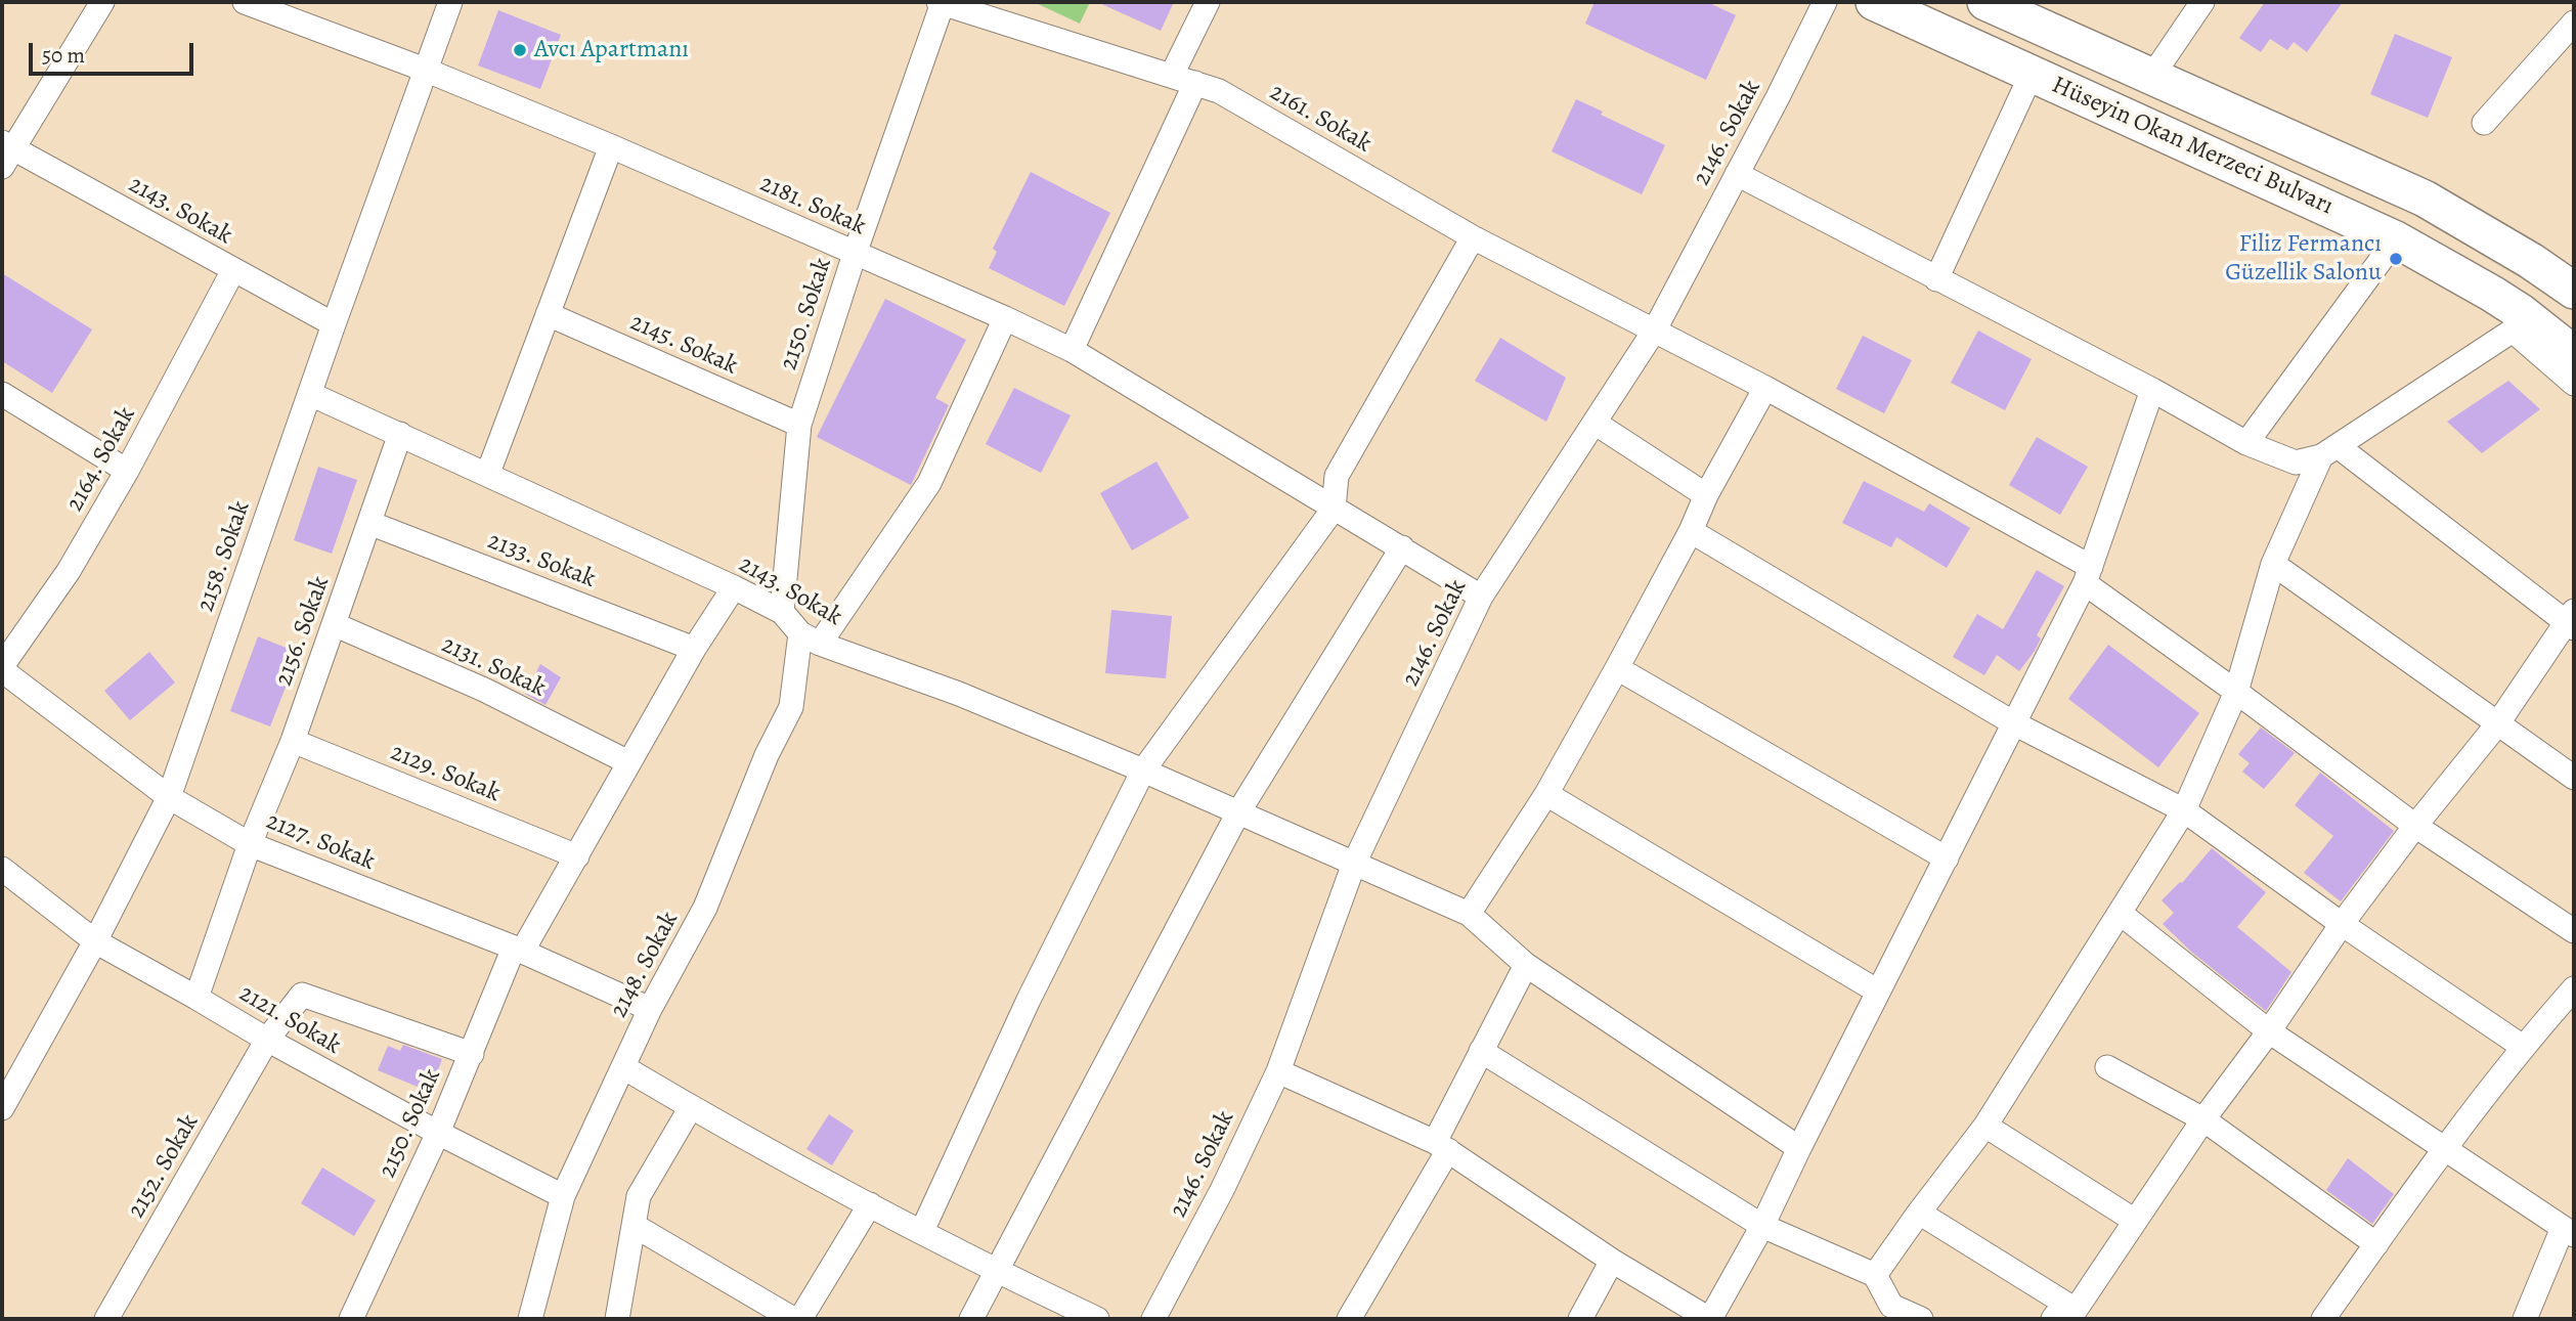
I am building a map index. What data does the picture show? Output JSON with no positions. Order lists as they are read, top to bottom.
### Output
{
  "streets": {
    "main road": ["Hüseyin Okan Merzeci Bulvarı"],
    "street": [
      "2161. Sokak",
      "2146. Sokak",
      "2181. Sokak",
      "2143. Sokak",
      "2150. Sokak",
      "2145. Sokak",
      "2164. Sokak",
      "2158. Sokak",
      "2133. Sokak",
      "2156. Sokak",
      "2131. Sokak",
      "2129. Sokak",
      "2127. Sokak",
      "2148. Sokak",
      "2121. Sokak",
      "2152. Sokak"
    ]
  },
  "crossings": [
    ["2161. Sokak", "2146. Sokak"],
    ["2161. Sokak", "2150. Sokak"],
    ["2146. Sokak", "2181. Sokak"],
    ["2146. Sokak", "2143. Sokak"],
    ["2181. Sokak", "2150. Sokak"],
    ["2181. Sokak", "2158. Sokak"],
    ["2143. Sokak", "2150. Sokak"],
    ["2143. Sokak", "2164. Sokak"],
    ["2143. Sokak", "2158. Sokak"],
    ["2143. Sokak", "2156. Sokak"],
    ["2143. Sokak", "2148. Sokak"],
    ["2150. Sokak", "2145. Sokak"],
    ["2150. Sokak", "2133. Sokak"],
    ["2150. Sokak", "2131. Sokak"],
    ["2150. Sokak", "2129. Sokak"],
    ["2150. Sokak", "2127. Sokak"],
    ["2150. Sokak", "2121. Sokak"],
    ["2150. Sokak", "2152. Sokak"],
    ["2164. Sokak", "2127. Sokak"],
    ["2158. Sokak", "2127. Sokak"],
    ["2158. Sokak", "2121. Sokak"],
    ["2133. Sokak", "2156. Sokak"],
    ["2156. Sokak", "2131. Sokak"],
    ["2156. Sokak", "2129. Sokak"],
    ["2156. Sokak", "2127. Sokak"],
    ["2156. Sokak", "2121. Sokak"],
    ["2127. Sokak", "2148. Sokak"],
    ["2148. Sokak", "2121. Sokak"],
    ["2121. Sokak", "2152. Sokak"]
  ],
  "places": ["Avcı Apartmanı", "Filiz Fermancı Güzellik Salonu"],
  "scale_bar": "50 m"
}
